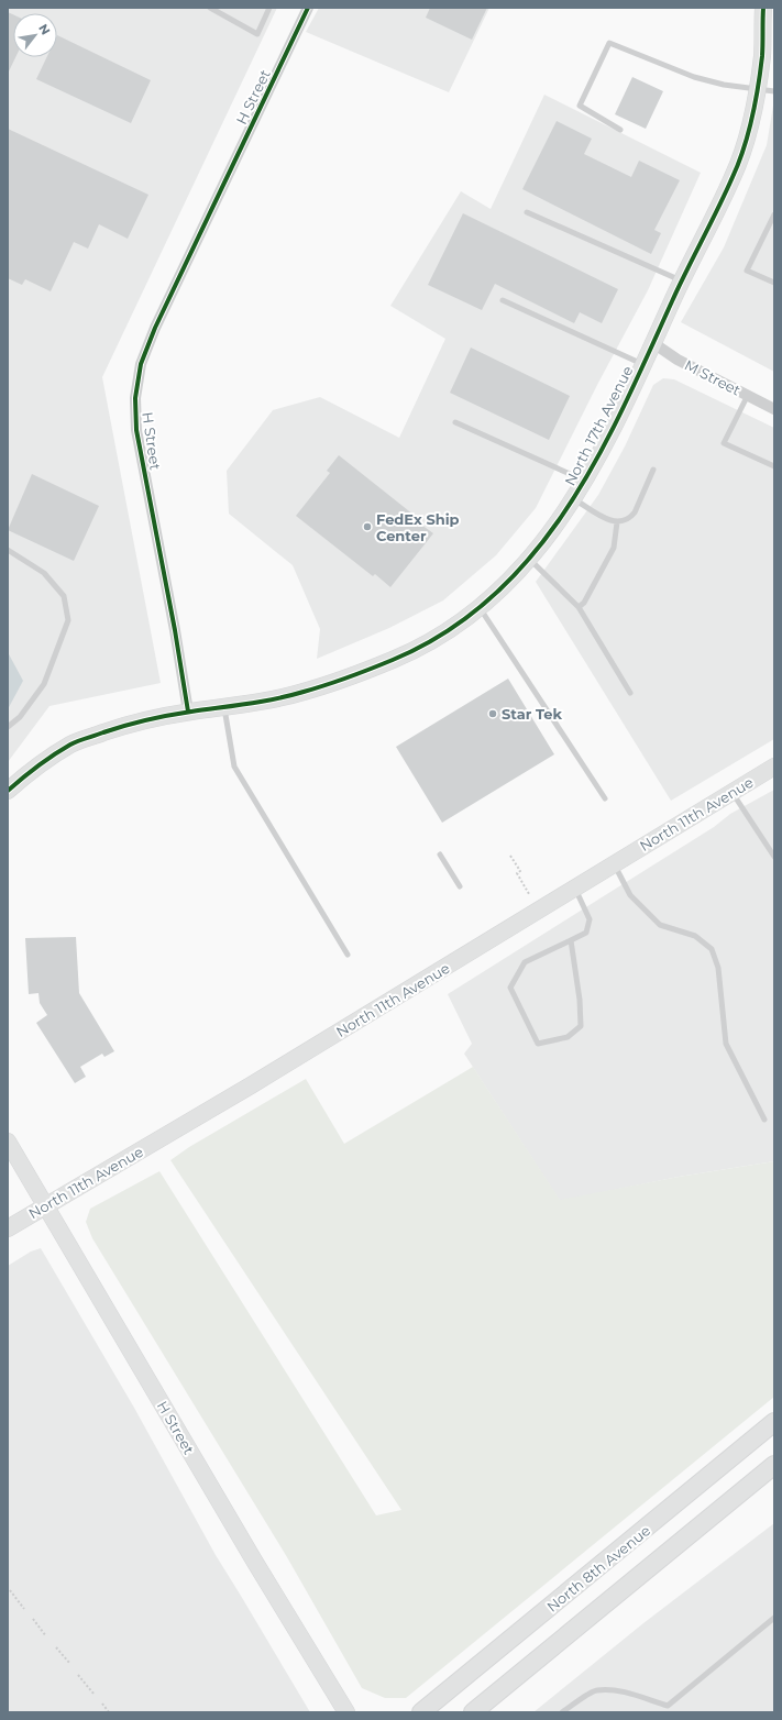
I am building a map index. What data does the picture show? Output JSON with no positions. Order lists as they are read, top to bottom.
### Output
{
  "streets": {
    "main road": ["North 8th Avenue"],
    "street": [
      "H Street",
      "M Street",
      "North 17th Avenue",
      "North 11th Avenue"
    ]
  },
  "crossings": [
    ["H Street", "North 17th Avenue"],
    ["H Street", "North 11th Avenue"],
    ["M Street", "North 17th Avenue"]
  ],
  "places": ["FedEx Ship Center", "Star Tek"],
  "north": "top right"
}
